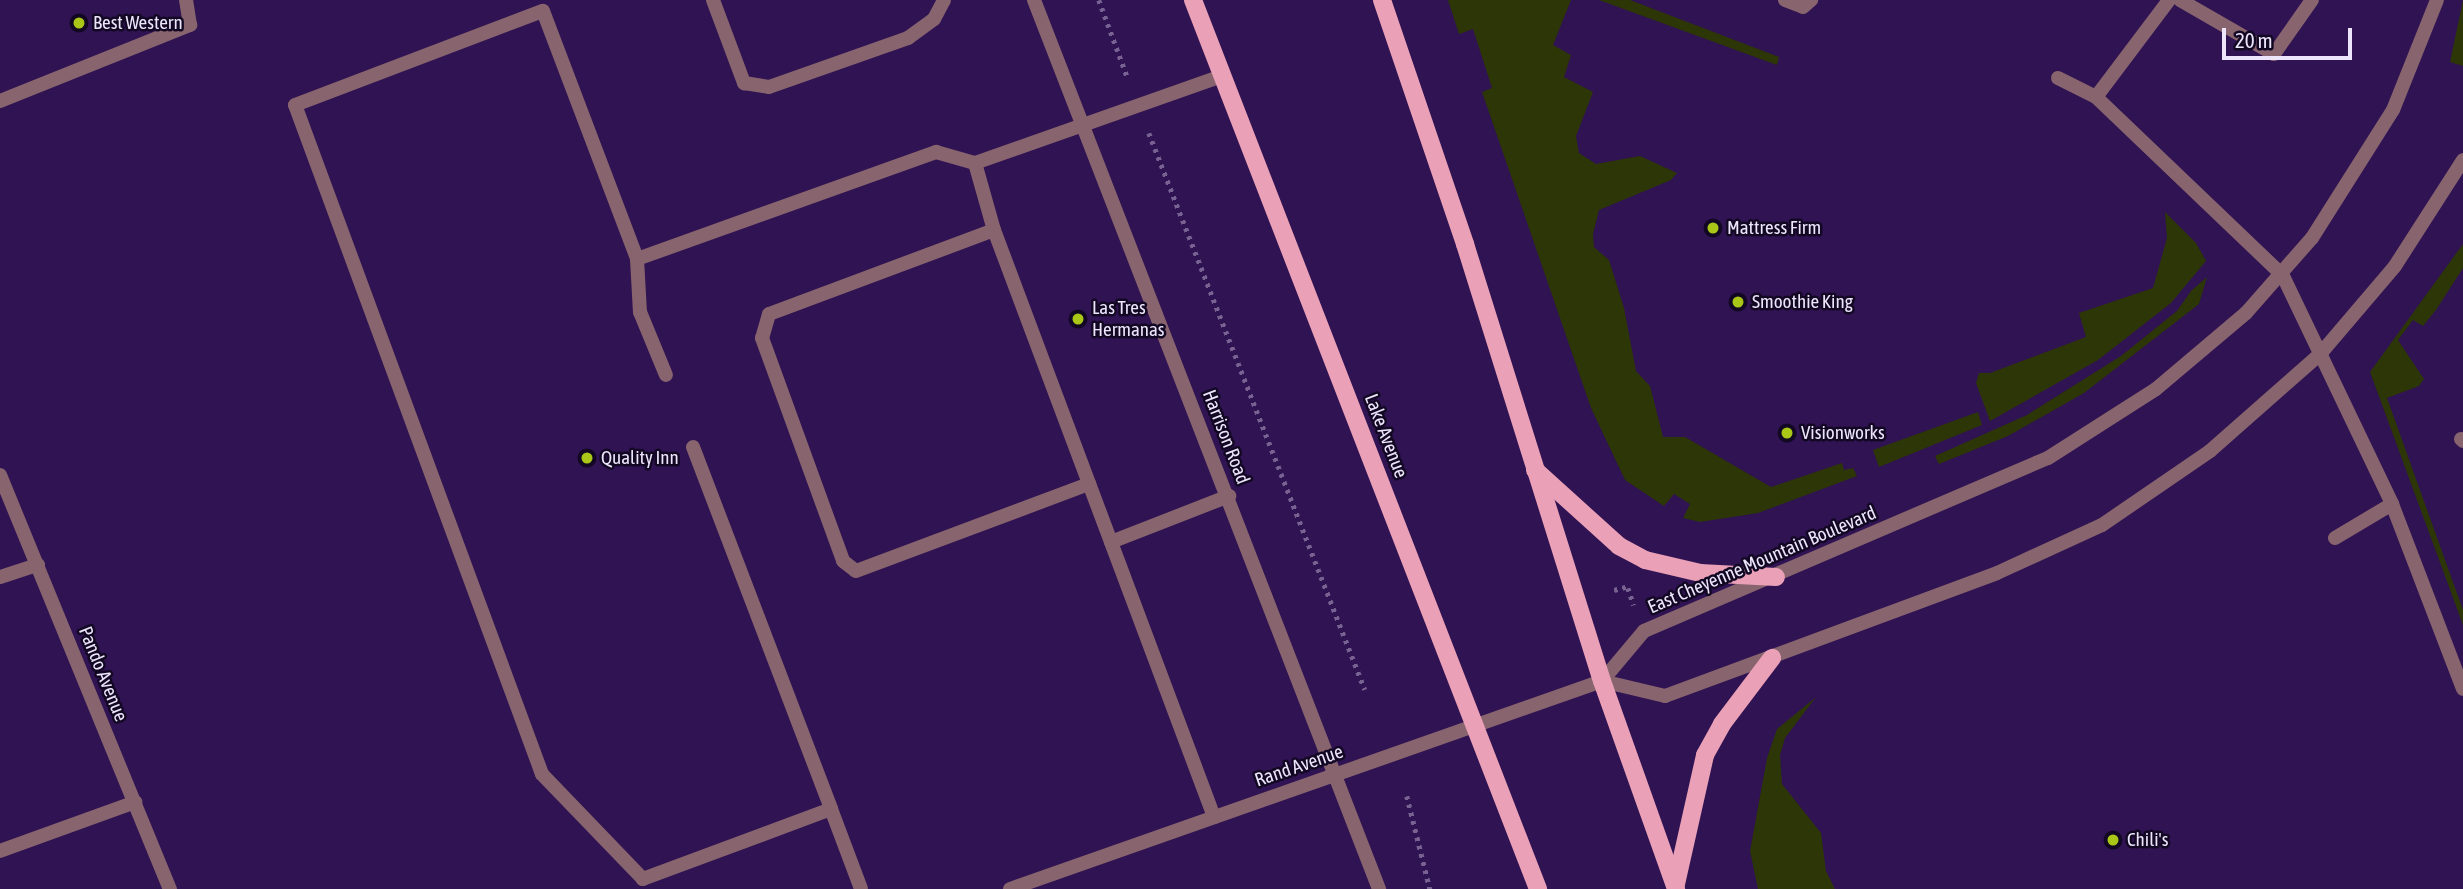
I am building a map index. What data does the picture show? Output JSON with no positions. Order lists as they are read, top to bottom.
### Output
{
  "streets": {
    "main road": ["Lake Avenue"],
    "street": [
      "Harrison Road",
      "East Cheyenne Mountain Boulevard",
      "Pando Avenue",
      "Rand Avenue"
    ]
  },
  "crossings": [
    ["Lake Avenue", "Rand Avenue"],
    ["Harrison Road", "Rand Avenue"],
    ["East Cheyenne Mountain Boulevard", "Rand Avenue"]
  ],
  "places": [
    "Best Western",
    "Mattress Firm",
    "Smoothie King",
    "Las Tres Hermanas",
    "Visionworks",
    "Quality Inn",
    "Chili's"
  ],
  "scale_bar": "20 m"
}
